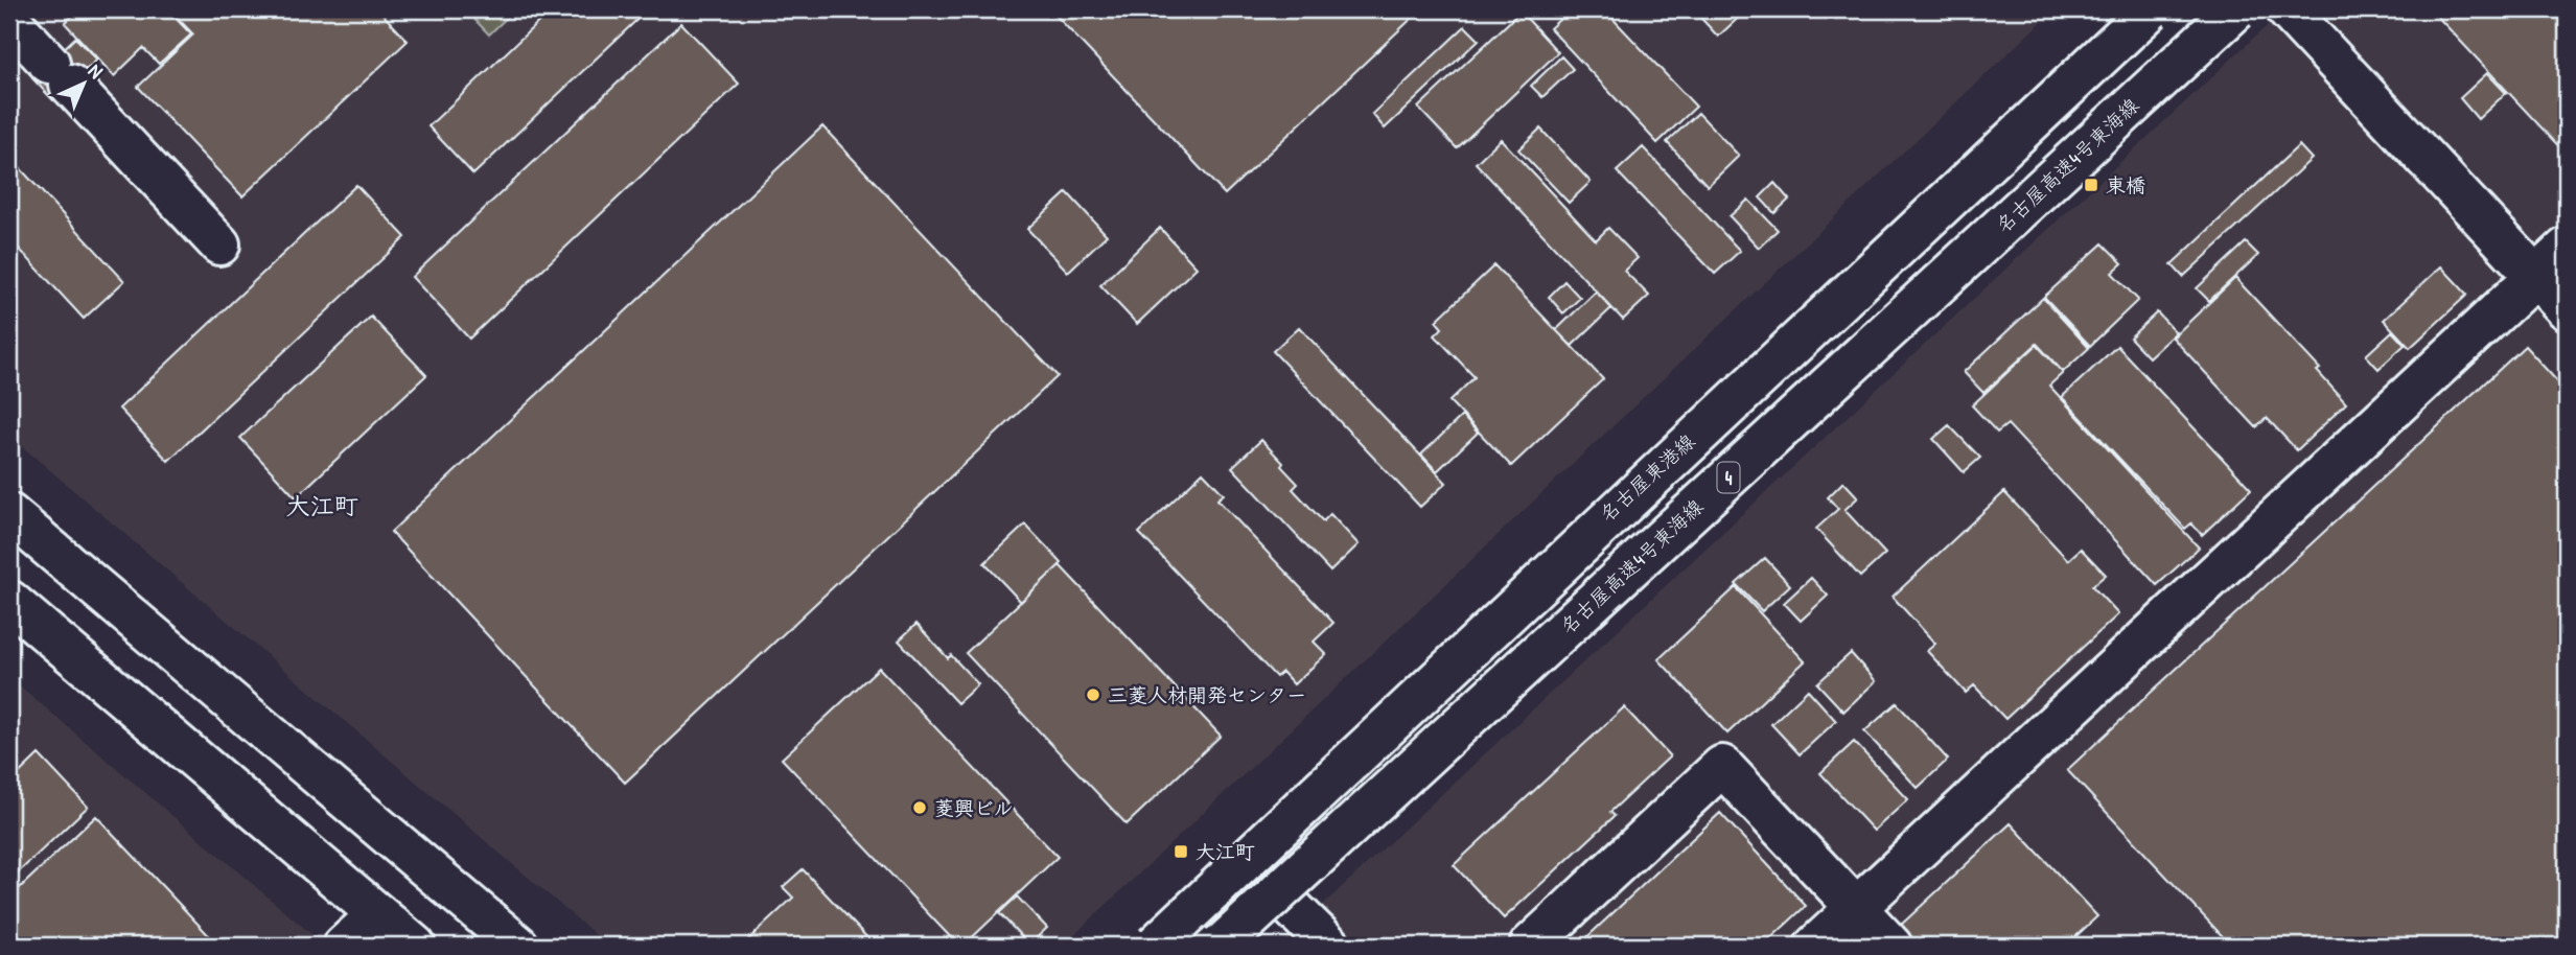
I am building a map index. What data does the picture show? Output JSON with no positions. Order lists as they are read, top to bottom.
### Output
{
  "streets": {
    "main road": ["名古屋高速4号東海線", "名古屋東港線", "4"]
  },
  "districts": ["大江町"],
  "places": {
    "transit": ["東橋", "大江町"],
    "other": ["三菱人材開発センター", "菱興ビル"]
  },
  "north": "top right"
}
